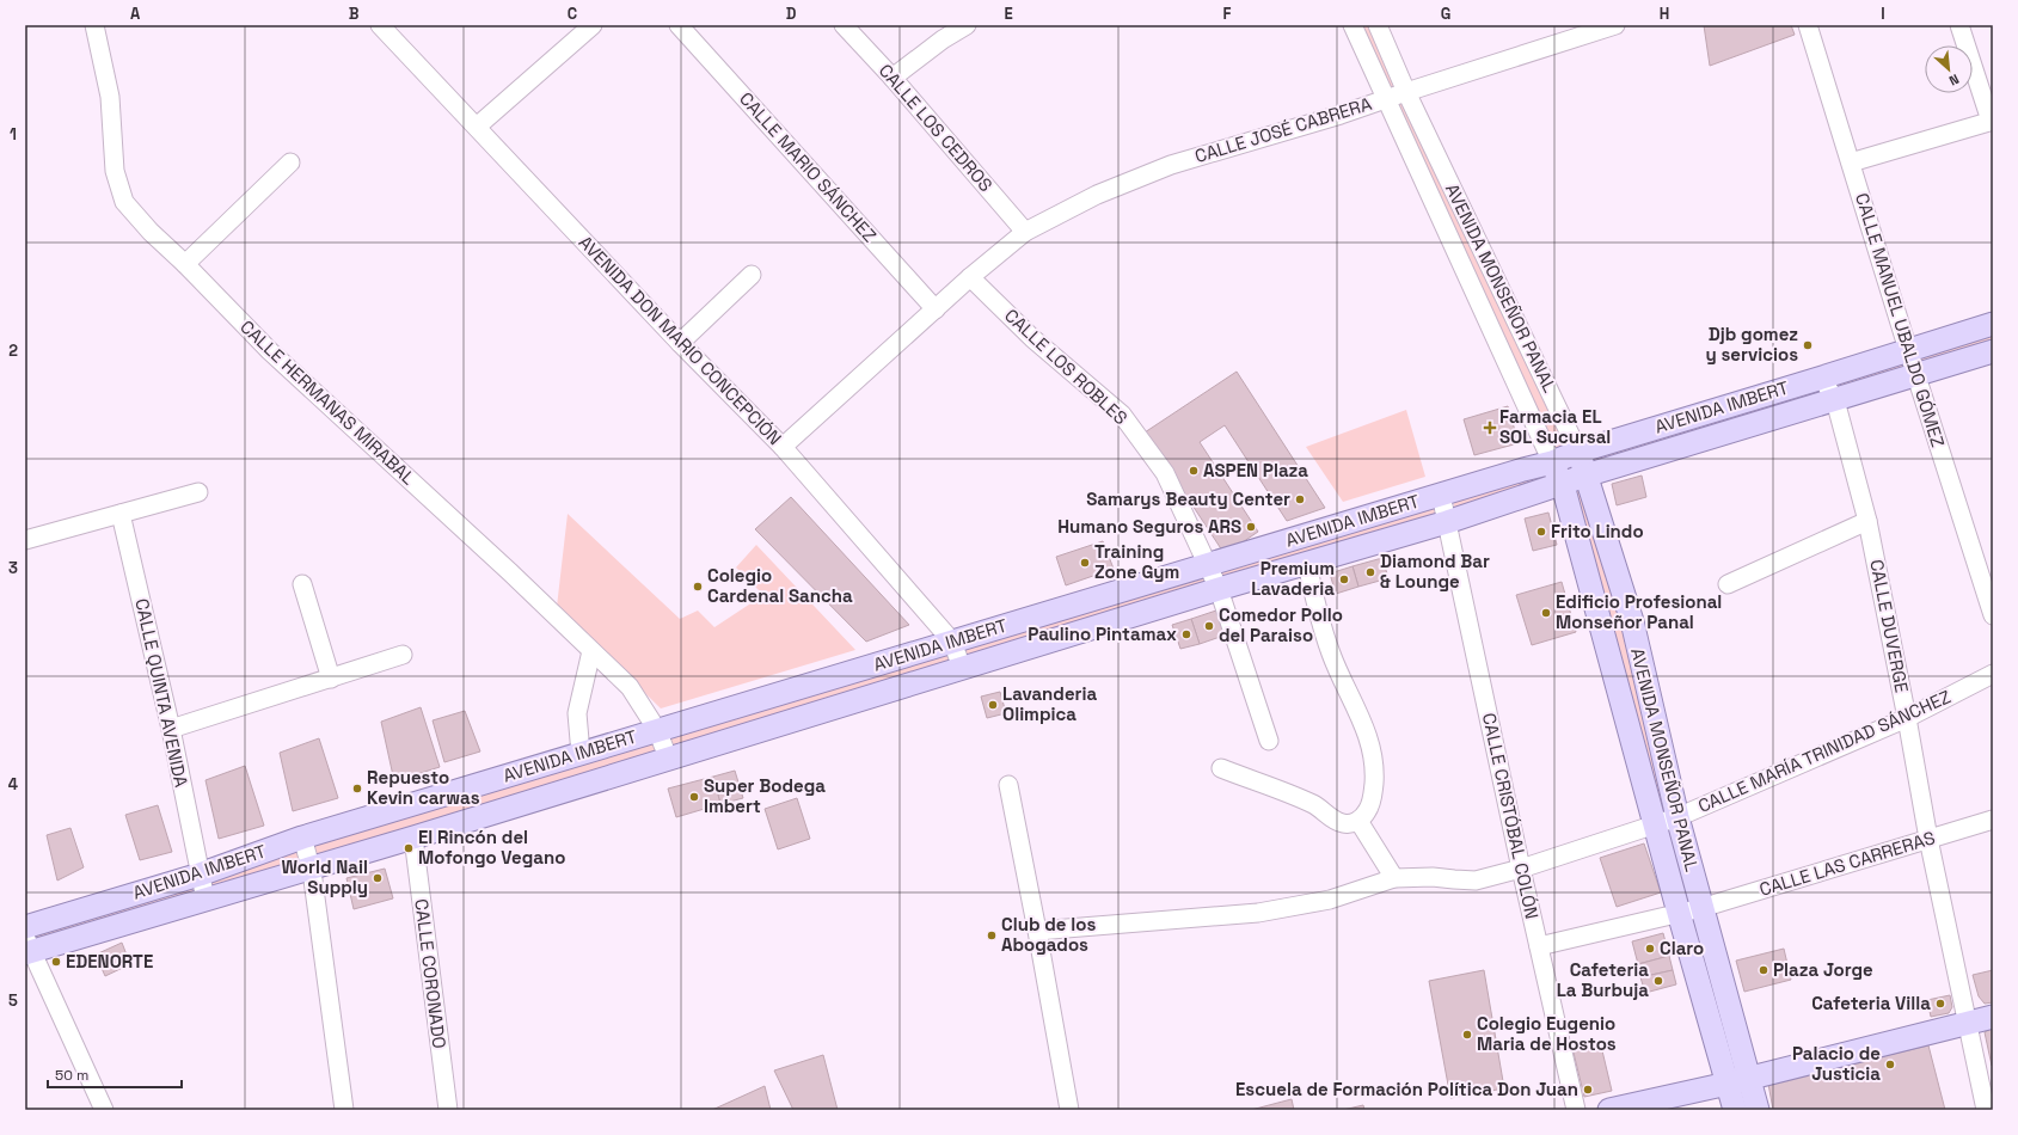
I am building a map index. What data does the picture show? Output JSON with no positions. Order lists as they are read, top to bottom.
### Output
{
  "streets": {
    "main road": ["AVENIDA MONSEÑOR PANAL", "AVENIDA IMBERT"],
    "street": [
      "CALLE LOS CEDROS",
      "CALLE JOSÉ CABRERA",
      "CALLE MARIO SÁNCHEZ",
      "CALLE MANUEL UBALDO GÓMEZ",
      "AVENIDA DON MARIO CONCEPCIÓN",
      "CALLE LOS ROBLES",
      "CALLE HERMANAS MIRABAL",
      "CALLE DUVERGE",
      "CALLE QUINTA AVENIDA",
      "CALLE MARÍA TRINIDAD SÁNCHEZ",
      "CALLE CRISTÓBAL COLÓN",
      "CALLE LAS CARRERAS",
      "CALLE CORONADO"
    ]
  },
  "crossings": [
    ["CALLE LOS CEDROS", "CALLE JOSÉ CABRERA"],
    ["CALLE JOSÉ CABRERA", "CALLE MARIO SÁNCHEZ"],
    ["CALLE JOSÉ CABRERA", "AVENIDA MONSEÑOR PANAL"],
    ["CALLE JOSÉ CABRERA", "AVENIDA DON MARIO CONCEPCIÓN"],
    ["CALLE JOSÉ CABRERA", "CALLE LOS ROBLES"],
    ["AVENIDA MONSEÑOR PANAL", "AVENIDA IMBERT"],
    ["AVENIDA MONSEÑOR PANAL", "CALLE MARÍA TRINIDAD SÁNCHEZ"],
    ["AVENIDA MONSEÑOR PANAL", "CALLE LAS CARRERAS"],
    ["CALLE MANUEL UBALDO GÓMEZ", "AVENIDA IMBERT"],
    ["AVENIDA DON MARIO CONCEPCIÓN", "AVENIDA IMBERT"],
    ["CALLE LOS ROBLES", "AVENIDA IMBERT"],
    ["CALLE HERMANAS MIRABAL", "AVENIDA IMBERT"],
    ["AVENIDA IMBERT", "CALLE DUVERGE"],
    ["AVENIDA IMBERT", "CALLE QUINTA AVENIDA"],
    ["AVENIDA IMBERT", "CALLE CRISTÓBAL COLÓN"],
    ["AVENIDA IMBERT", "CALLE CORONADO"],
    ["CALLE DUVERGE", "CALLE MARÍA TRINIDAD SÁNCHEZ"],
    ["CALLE DUVERGE", "CALLE LAS CARRERAS"],
    ["CALLE MARÍA TRINIDAD SÁNCHEZ", "CALLE CRISTÓBAL COLÓN"],
    ["CALLE CRISTÓBAL COLÓN", "CALLE LAS CARRERAS"]
  ],
  "places": {
    "other": [
      "Djb gomez y servicios",
      "ASPEN Plaza",
      "Samarys Beauty Center",
      "Humano Seguros ARS",
      "Frito Lindo",
      "Training Zone Gym",
      "Diamond Bar & Lounge",
      "Premium Lavaderia",
      "Colegio Cardenal Sancha",
      "Edificio Profesional Monseñor Panal",
      "Comedor Pollo del Paraiso",
      "Paulino Pintamax",
      "Lavanderia Olimpica",
      "Repuesto Kevin carwas",
      "Super Bodega Imbert",
      "El Rincón del Mofongo Vegano",
      "World Nail Supply",
      "Club de los Abogados",
      "Claro",
      "EDENORTE",
      "Plaza Jorge",
      "Cafeteria La Burbuja",
      "Cafeteria Villa",
      "Colegio Eugenio Maria de Hostos",
      "Palacio de Justicia",
      "Escuela de Formación Política Don Juan"
    ],
    "health": ["Farmacia EL SOL Sucursal"]
  },
  "scale_bar": "50 m",
  "north": "bottom right",
  "grid": {
    "columns": [
      "A",
      "B",
      "C",
      "D",
      "E",
      "F",
      "G",
      "H",
      "I"
    ],
    "rows": [
      "1",
      "2",
      "3",
      "4",
      "5"
    ]
  }
}
